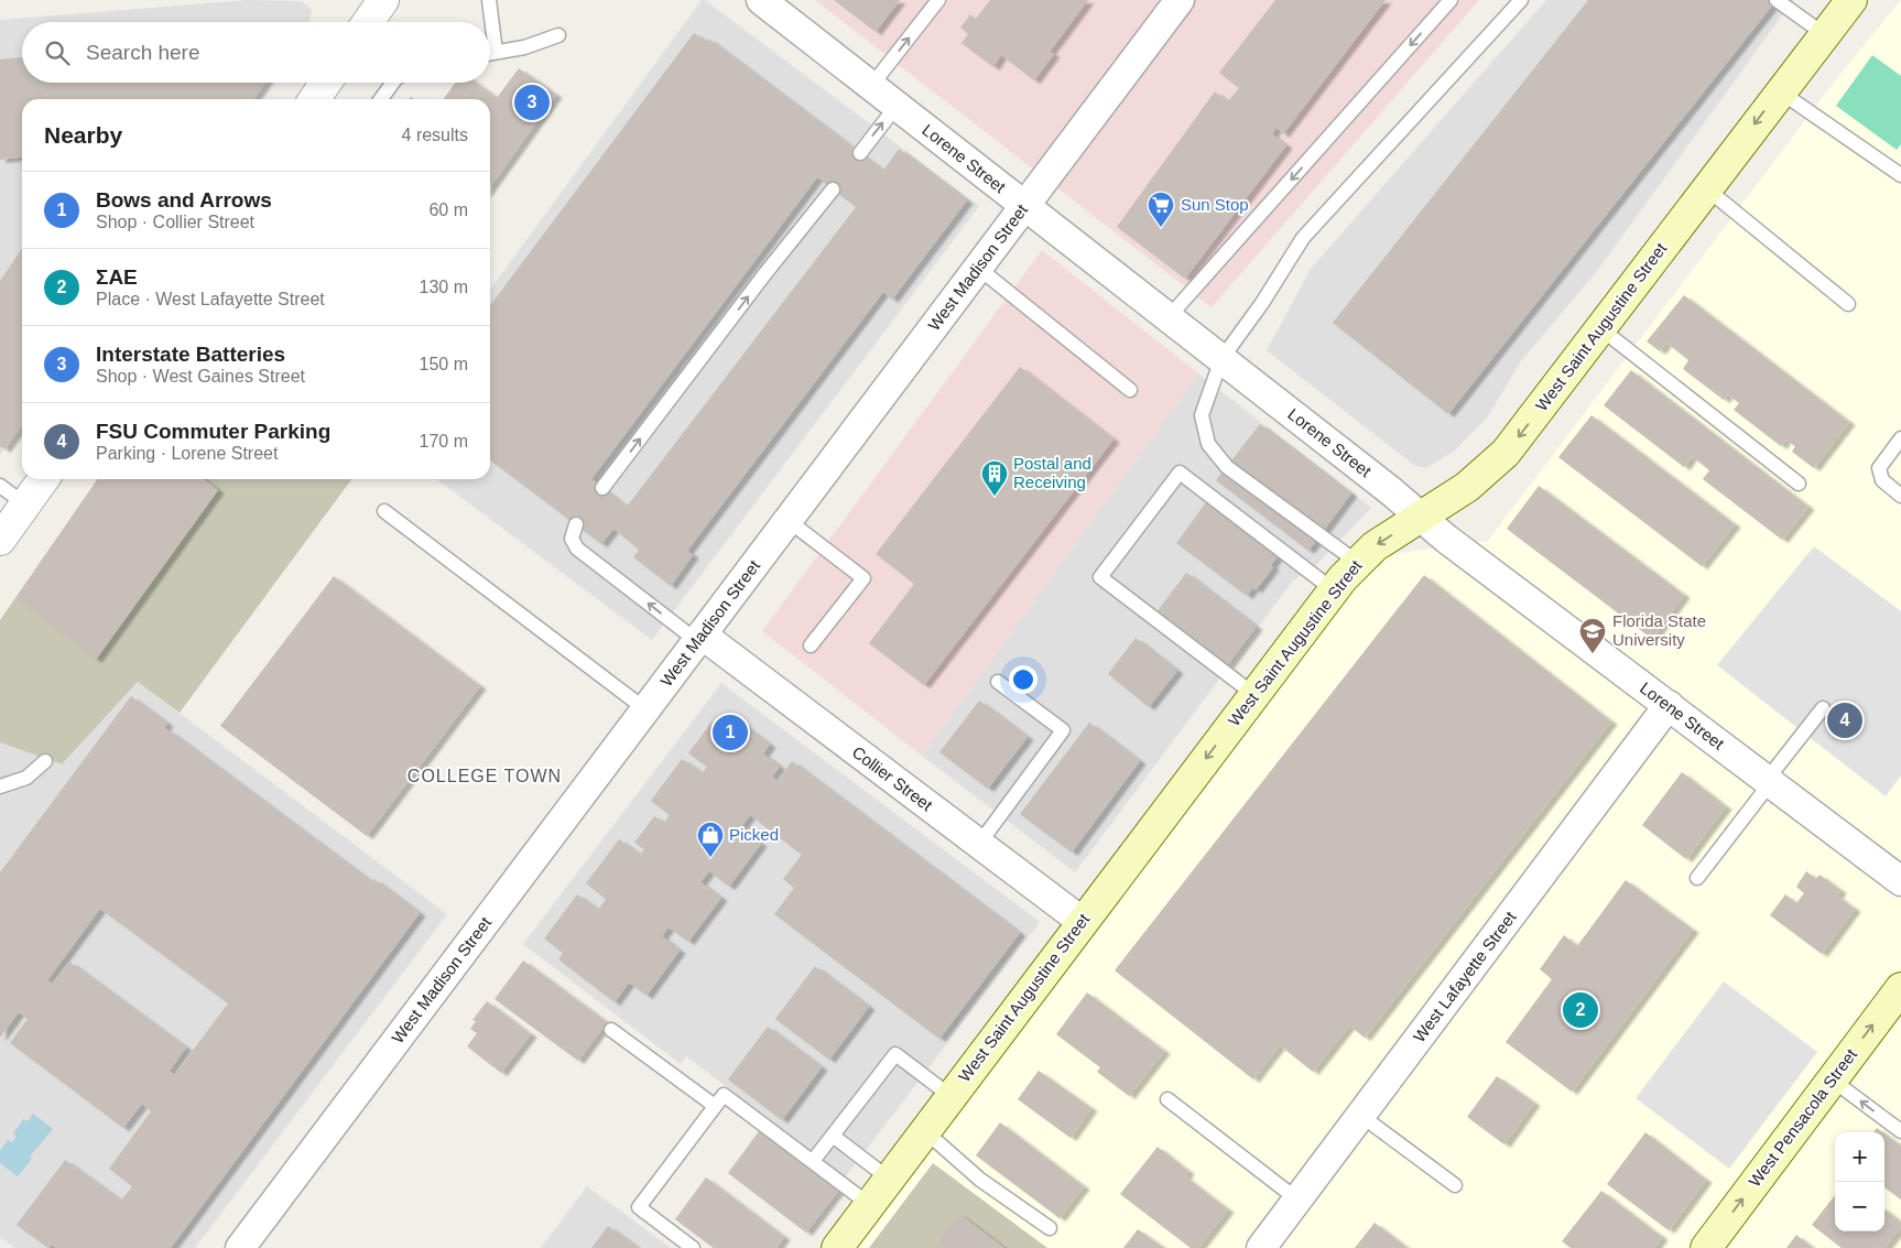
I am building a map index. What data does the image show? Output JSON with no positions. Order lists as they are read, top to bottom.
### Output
{
  "streets": {
    "main road": ["West Saint Augustine Street", "West Pensacola Street"],
    "street": [
      "Lorene Street",
      "West Madison Street",
      "Collier Street",
      "West Lafayette Street"
    ]
  },
  "crossings": [
    ["Lorene Street", "West Madison Street"],
    ["Lorene Street", "West Saint Augustine Street"],
    ["Lorene Street", "West Lafayette Street"],
    ["West Madison Street", "Collier Street"],
    ["West Saint Augustine Street", "Collier Street"]
  ],
  "one_way": ["West Saint Augustine Street", "West Pensacola Street"],
  "districts": ["COLLEGE TOWN"],
  "places": {
    "supermarket": ["Sun Stop"],
    "building": ["Postal and Receiving"],
    "school or university": ["Florida State University"],
    "shop": ["Picked"]
  },
  "page": {
    "search": "Search here",
    "pins": [
      "3",
      "4",
      "1",
      "2"
    ],
    "heading": ["Nearby", "4 results"],
    "list": [
      {
        "mark": "1",
        "name": "Bows and Arrows",
        "note": "Shop · Collier Street",
        "value": "60 m"
      },
      {
        "mark": "2",
        "name": "ΣΑΕ",
        "note": "Place · West Lafayette Street",
        "value": "130 m"
      },
      {
        "mark": "3",
        "name": "Interstate Batteries",
        "note": "Shop · West Gaines Street",
        "value": "150 m"
      },
      {
        "mark": "4",
        "name": "FSU Commuter Parking",
        "note": "Parking · Lorene Street",
        "value": "170 m"
      }
    ],
    "map_buttons": ["+", "−"]
  }
}
